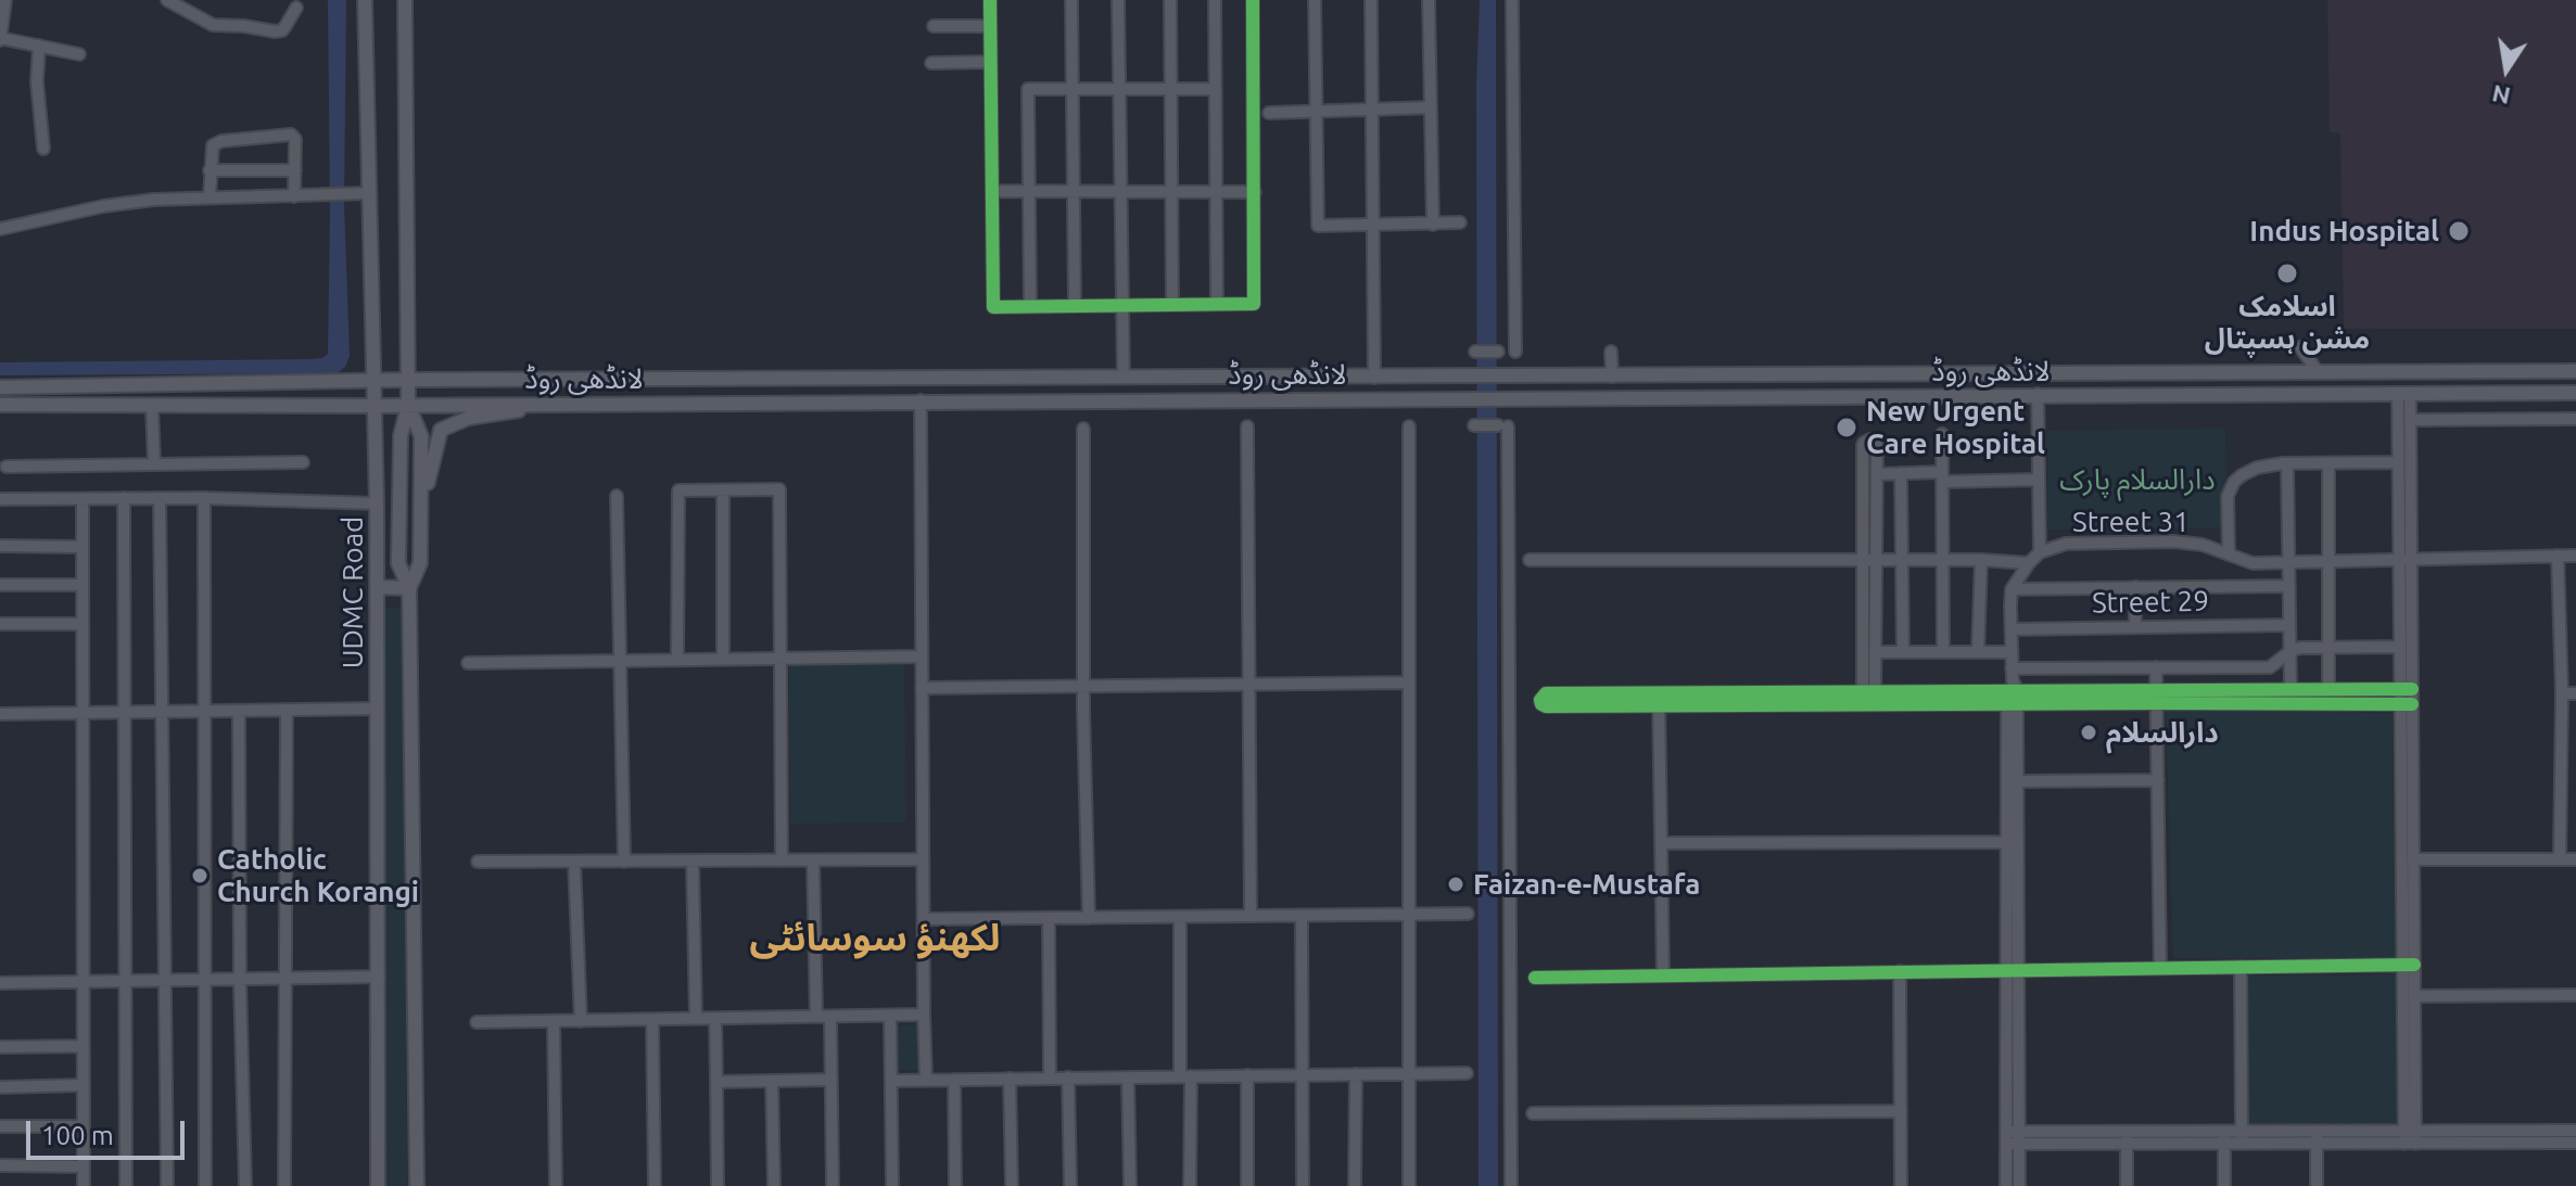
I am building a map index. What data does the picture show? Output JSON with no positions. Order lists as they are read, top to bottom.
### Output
{
  "streets": {
    "main road": ["لانڈھی روڈ", "UDMC Road"],
    "street": ["Street 31", "Street 29"]
  },
  "crossings": [
    ["لانڈھی روڈ", "UDMC Road"]
  ],
  "districts": ["لکھنؤ سوسائٹی"],
  "parks": ["دارالسلام پارک"],
  "places": [
    "Indus Hospital",
    "اسلامک مشن ہسپتال",
    "New Urgent Care Hospital",
    "دارالسلام",
    "Catholic Church Korangi",
    "Faizan-e-Mustafa"
  ],
  "scale_bar": "100 m",
  "north": "bottom"
}
